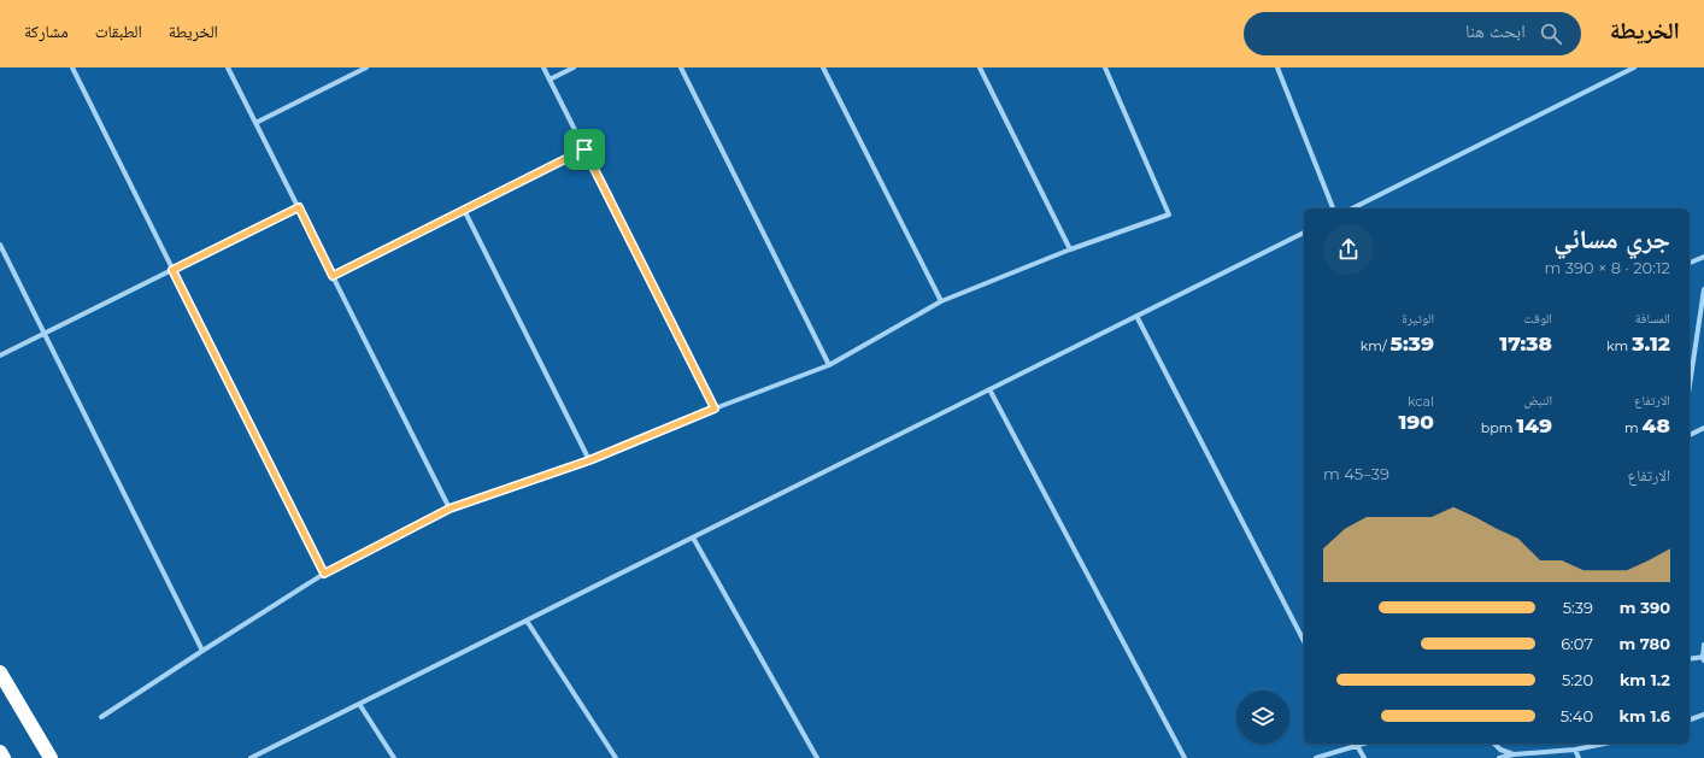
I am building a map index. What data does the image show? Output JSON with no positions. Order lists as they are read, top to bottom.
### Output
{
  "page": {
    "header": "الخريطة",
    "search": "ابحث هنا",
    "nav": ["الخريطة", "الطبقات", "مشاركة"],
    "heading": ["جري مسائي", "20:12 · 8 × 390 m"],
    "stats": [
      ["المسافة", "3.12 km"],
      ["الوقت", "17:38"],
      ["الوتيرة", "5:39 /km"],
      ["الارتفاع", "48 m"],
      ["النبض", "149 bpm"],
      ["kcal", "190"]
    ],
    "chart": ["الارتفاع", "39–45 m"],
    "list": [
      {
        "name": "390 m",
        "note": "5:39"
      },
      {
        "name": "780 m",
        "note": "6:07"
      },
      {
        "name": "1.2 km",
        "note": "5:20"
      },
      {
        "name": "1.6 km",
        "note": "5:40"
      }
    ]
  }
}
